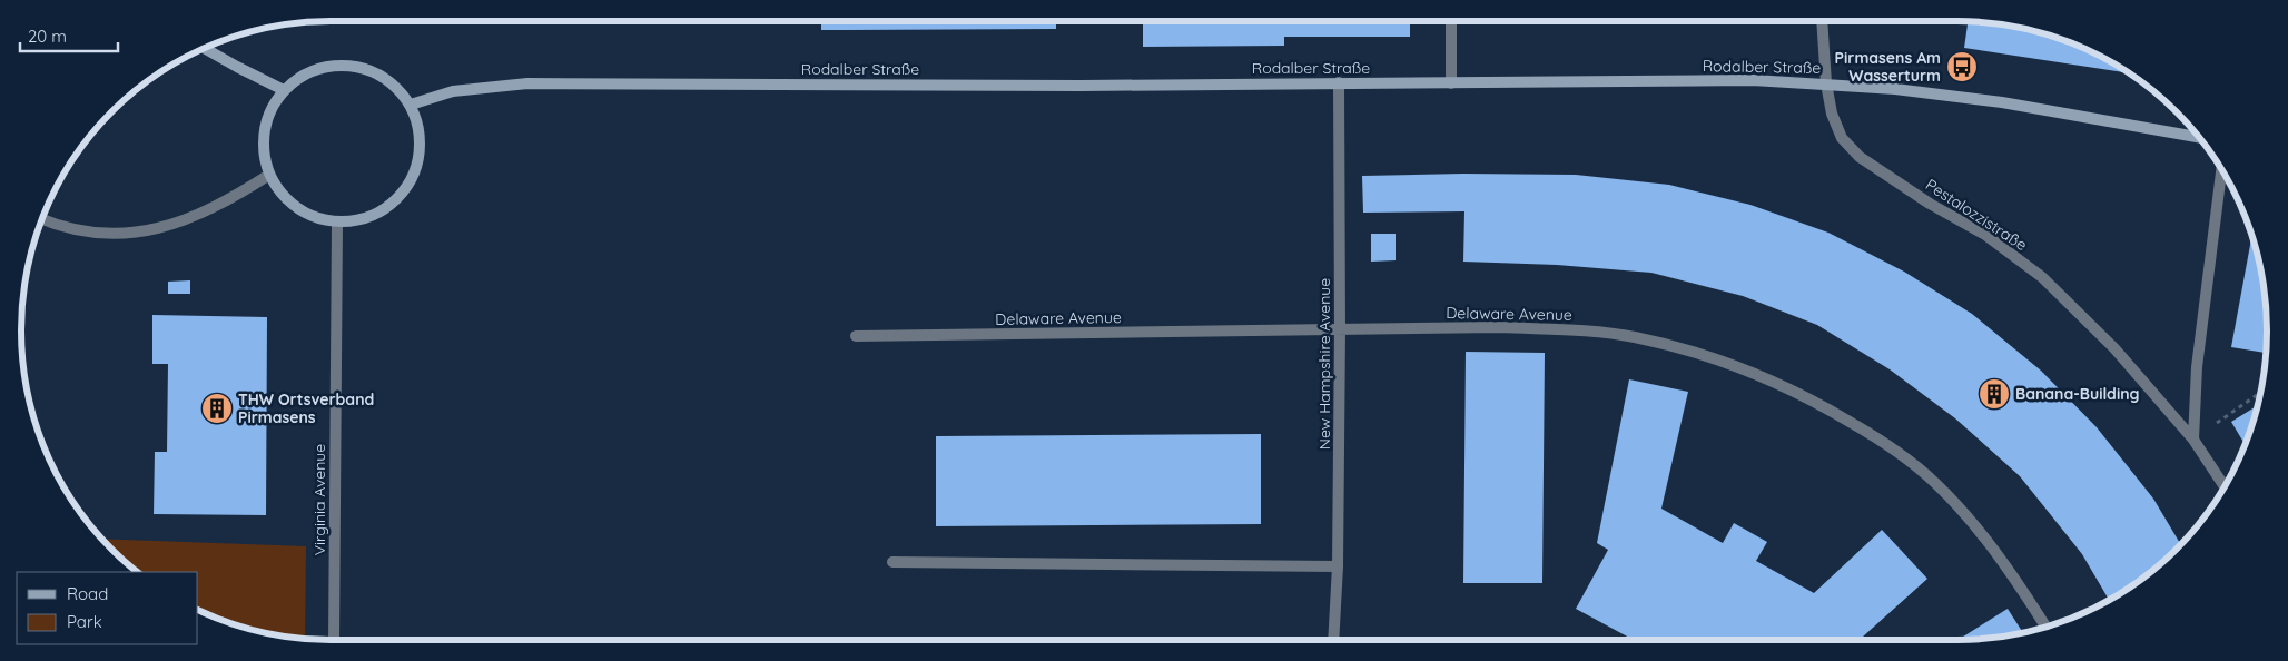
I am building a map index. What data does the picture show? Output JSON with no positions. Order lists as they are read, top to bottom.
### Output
{
  "streets": {
    "main road": ["Rodalber Straße"],
    "street": [
      "Pestalozzistraße",
      "Delaware Avenue",
      "New Hampshire Avenue",
      "Virginia Avenue"
    ]
  },
  "crossings": [
    ["Rodalber Straße", "Pestalozzistraße"],
    ["Rodalber Straße", "New Hampshire Avenue"],
    ["Rodalber Straße", "Virginia Avenue"],
    ["Delaware Avenue", "New Hampshire Avenue"]
  ],
  "places": {
    "bus stop": ["Pirmasens Am Wasserturm"],
    "building": ["Banana-Building", "THW Ortsverband Pirmasens"]
  },
  "legend": ["Road", "Park"],
  "scale_bar": "20 m"
}
